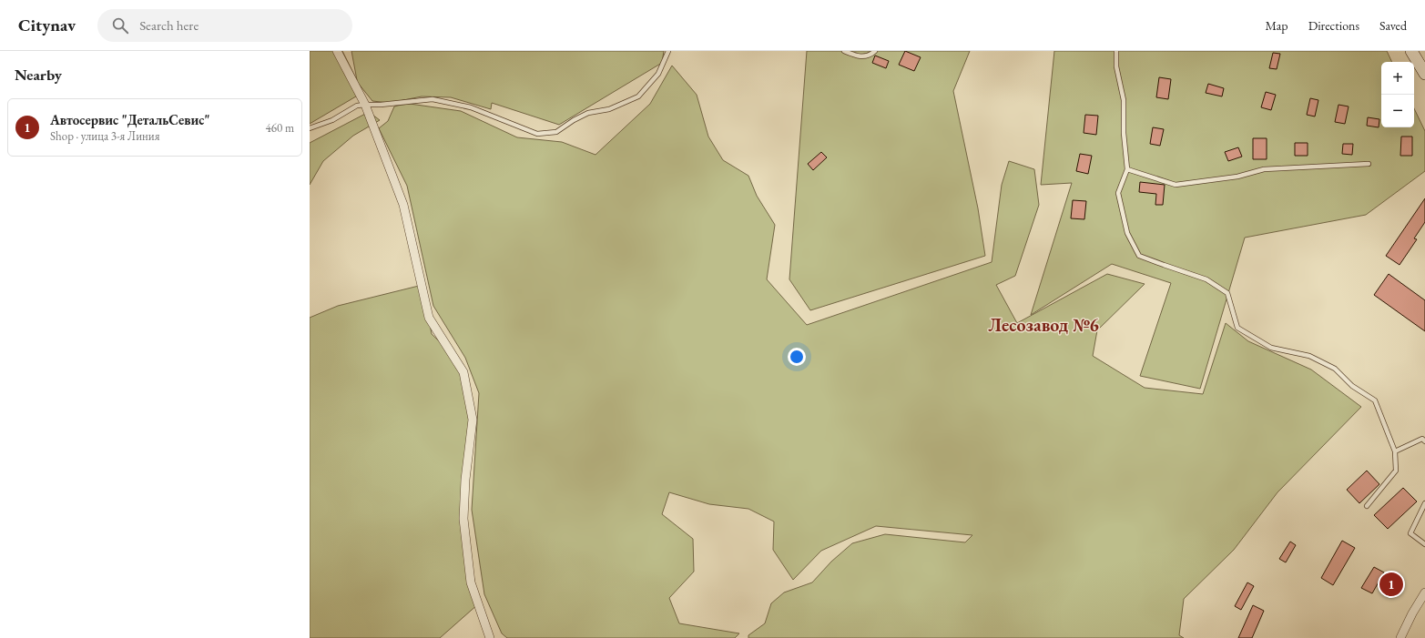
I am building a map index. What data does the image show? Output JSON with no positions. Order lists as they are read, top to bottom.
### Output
{
  "districts": ["Лесозавод №6"],
  "page": {
    "header": "Citynav",
    "search": "Search here",
    "nav": ["Map", "Directions", "Saved"],
    "heading": "Nearby",
    "map_buttons": ["+", "−"],
    "list": [
      {
        "mark": "1",
        "name": "Автосервис \"ДетальСевис\"",
        "note": "Shop · улица 3-я Линия",
        "value": "460 m"
      }
    ],
    "pins": "1"
  }
}
